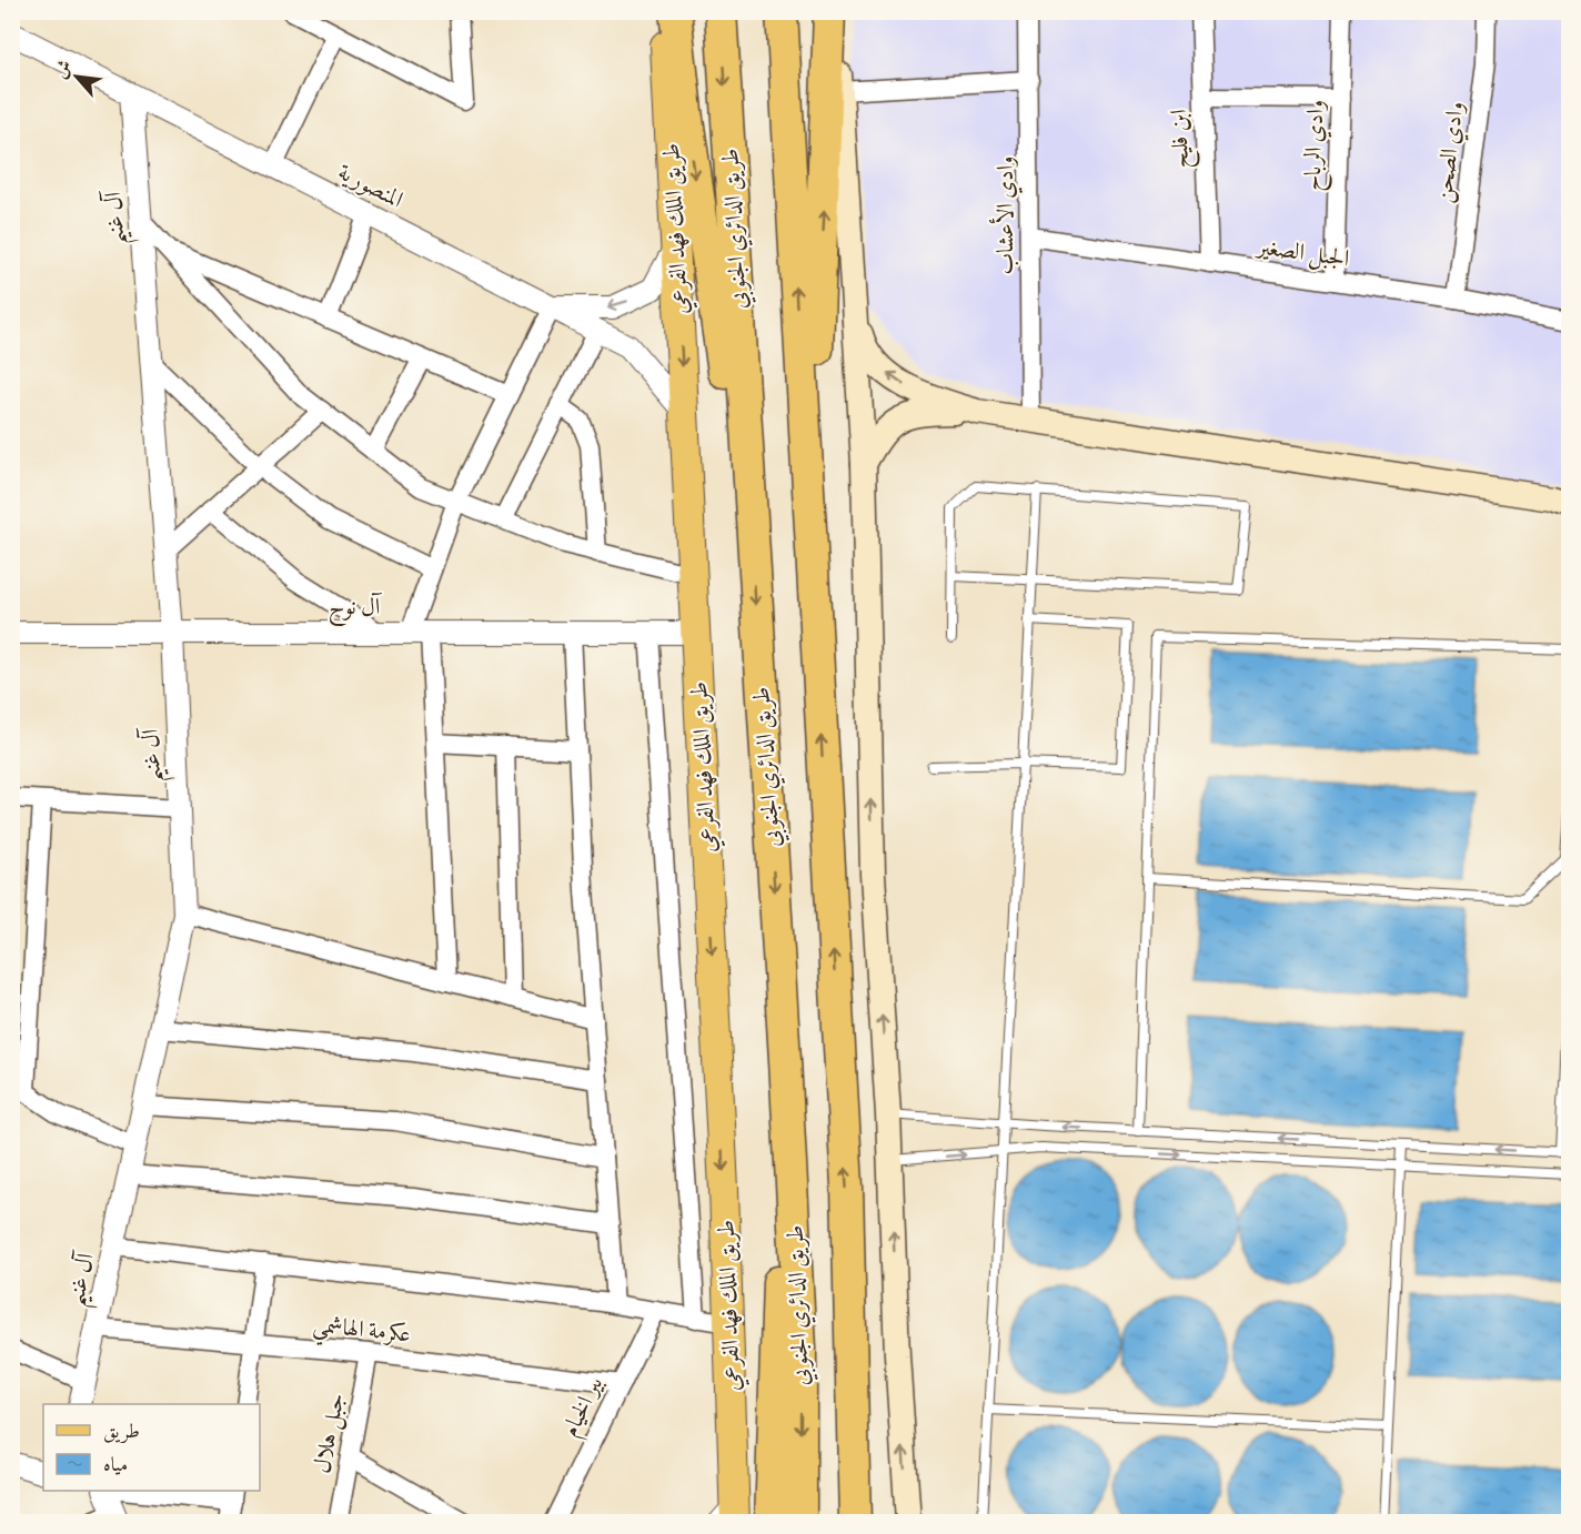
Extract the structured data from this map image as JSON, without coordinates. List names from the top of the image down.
{
  "streets": {
    "highway": ["طريق الدائري الجنوبي"],
    "main road": ["طريق الملك فهد الفرعي"],
    "street": [
      "ابن فليح",
      "وادي الرباح",
      "وادي الصحن",
      "المنصورية",
      "وادي الأعشاب",
      "آل غنيم",
      "الجبل الصغير",
      "آل نوح",
      "عكرمة الهاشمي",
      "بير الخيام",
      "جبل هلال"
    ]
  },
  "crossings": [
    ["ابن فليح", "الجبل الصغير"],
    ["وادي الرباح", "الجبل الصغير"],
    ["وادي الصحن", "الجبل الصغير"],
    ["المنصورية", "آل غنيم"],
    ["المنصورية", "طريق الملك فهد الفرعي"],
    ["وادي الأعشاب", "الجبل الصغير"],
    ["آل غنيم", "آل نوح"],
    ["آل غنيم", "عكرمة الهاشمي"],
    ["طريق الملك فهد الفرعي", "آل نوح"],
    ["عكرمة الهاشمي", "بير الخيام"],
    ["عكرمة الهاشمي", "جبل هلال"]
  ],
  "legend": ["طريق", "مياه"],
  "north": "top left"
}
